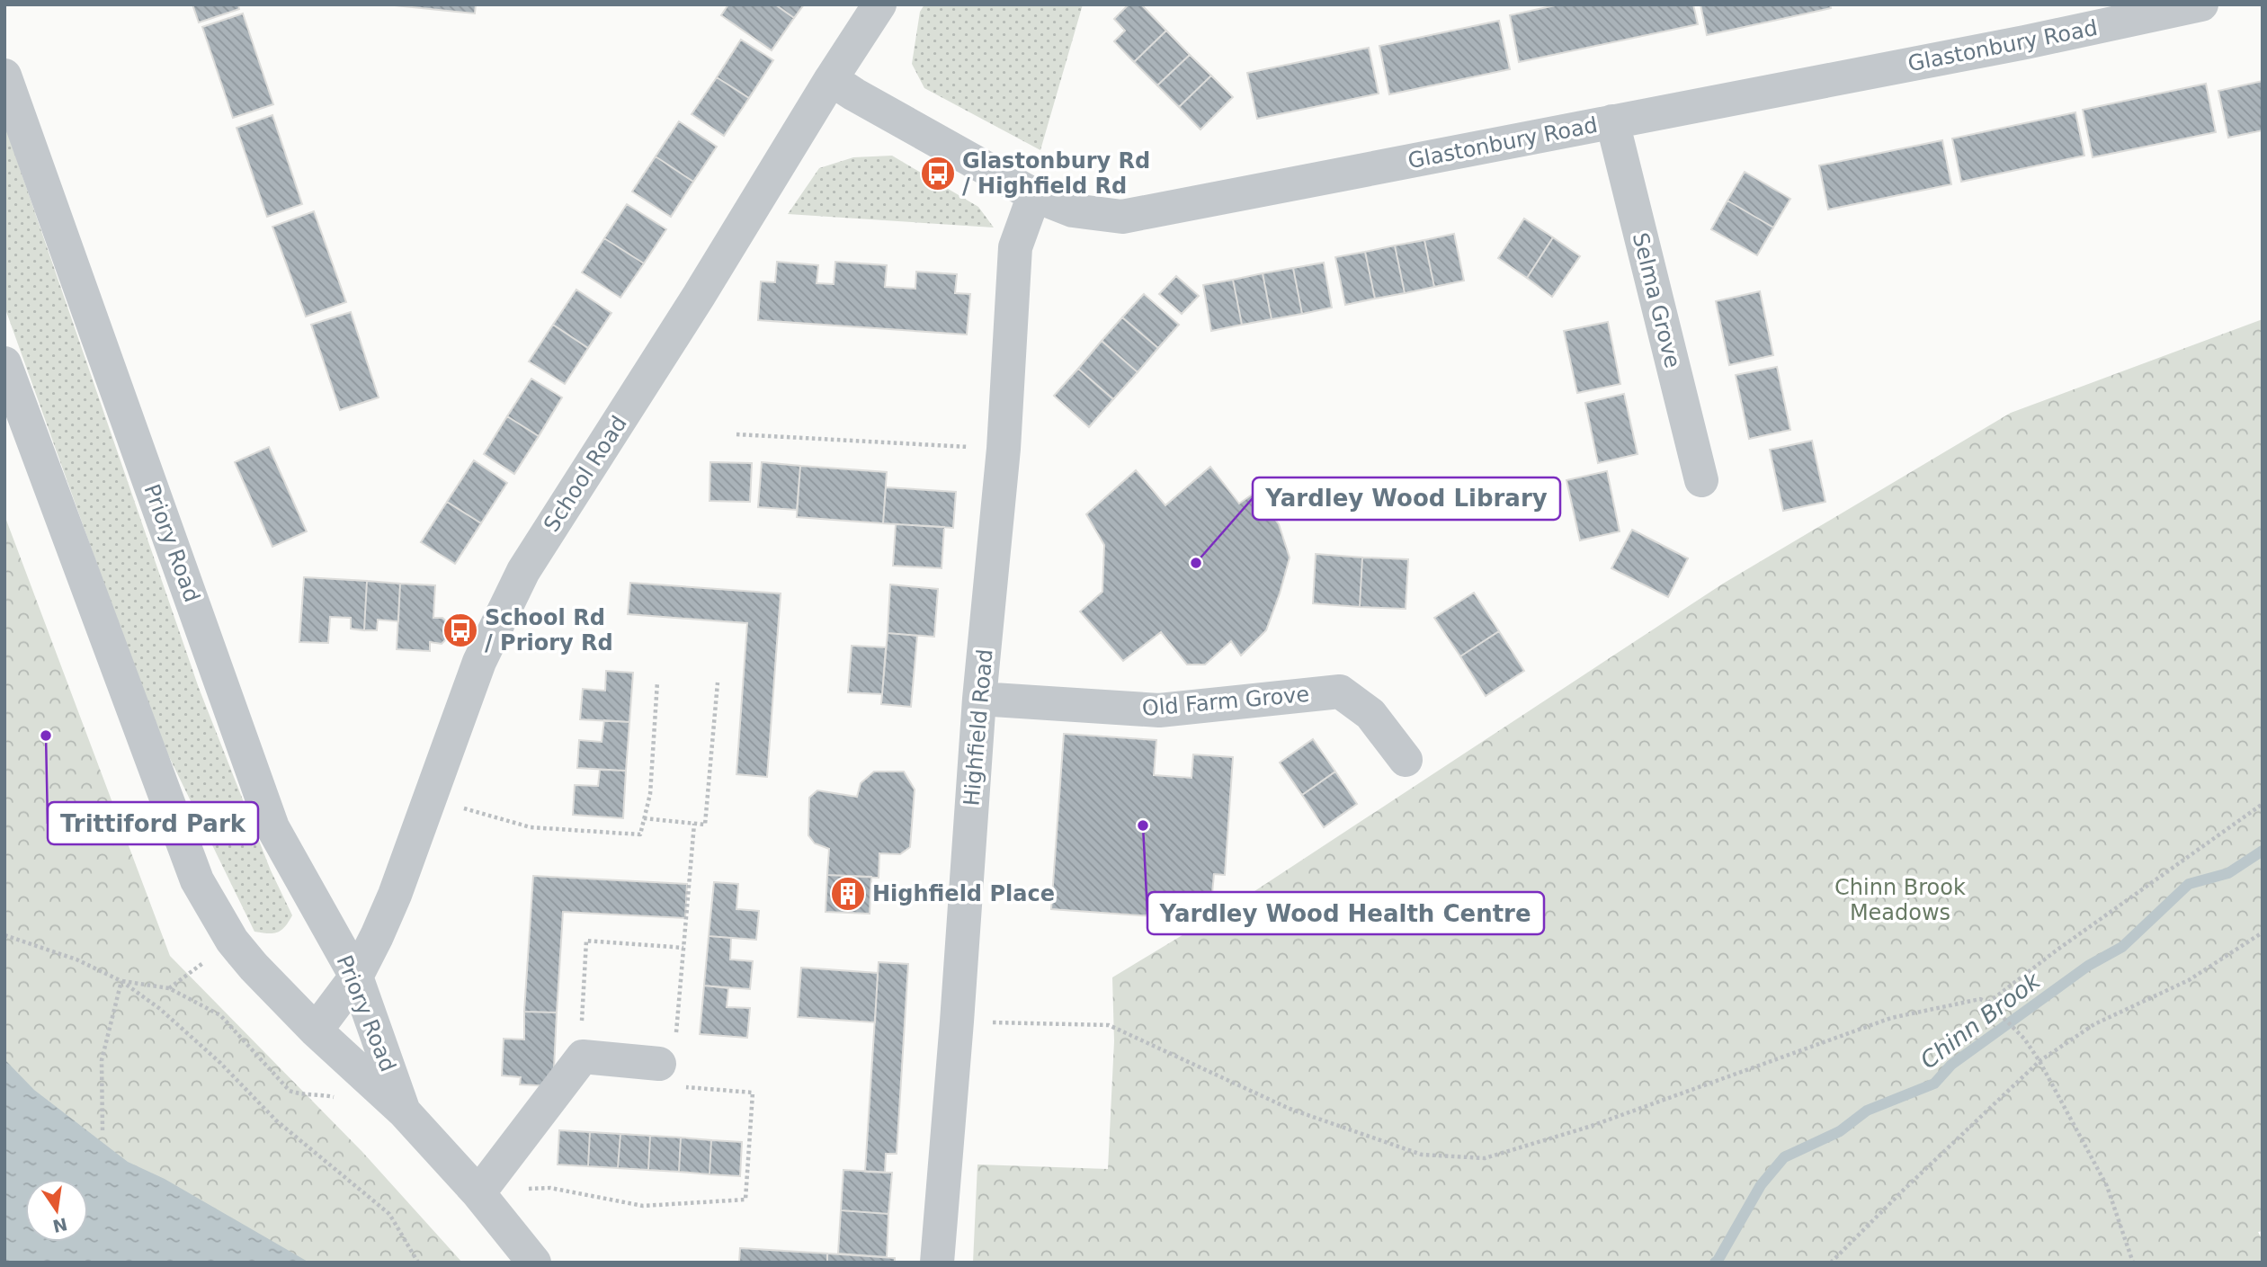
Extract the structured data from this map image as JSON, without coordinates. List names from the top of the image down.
{
  "streets": {
    "street": [
      "Glastonbury Road",
      "Selma Grove",
      "School Road",
      "Priory Road",
      "Old Farm Grove",
      "Highfield Road"
    ]
  },
  "crossings": [
    ["Glastonbury Road", "Selma Grove"],
    ["Glastonbury Road", "School Road"],
    ["Glastonbury Road", "Highfield Road"],
    ["School Road", "Priory Road"],
    ["Old Farm Grove", "Highfield Road"]
  ],
  "water": ["Chinn Brook"],
  "parks": ["Chinn Brook Meadows"],
  "places": {
    "bus stop": ["Glastonbury Rd / Highfield Rd", "School Rd / Priory Rd"],
    "other": ["Yardley Wood Library", "Trittiford Park", "Yardley Wood Health Centre"],
    "building": ["Highfield Place"]
  },
  "north": "bottom"
}
